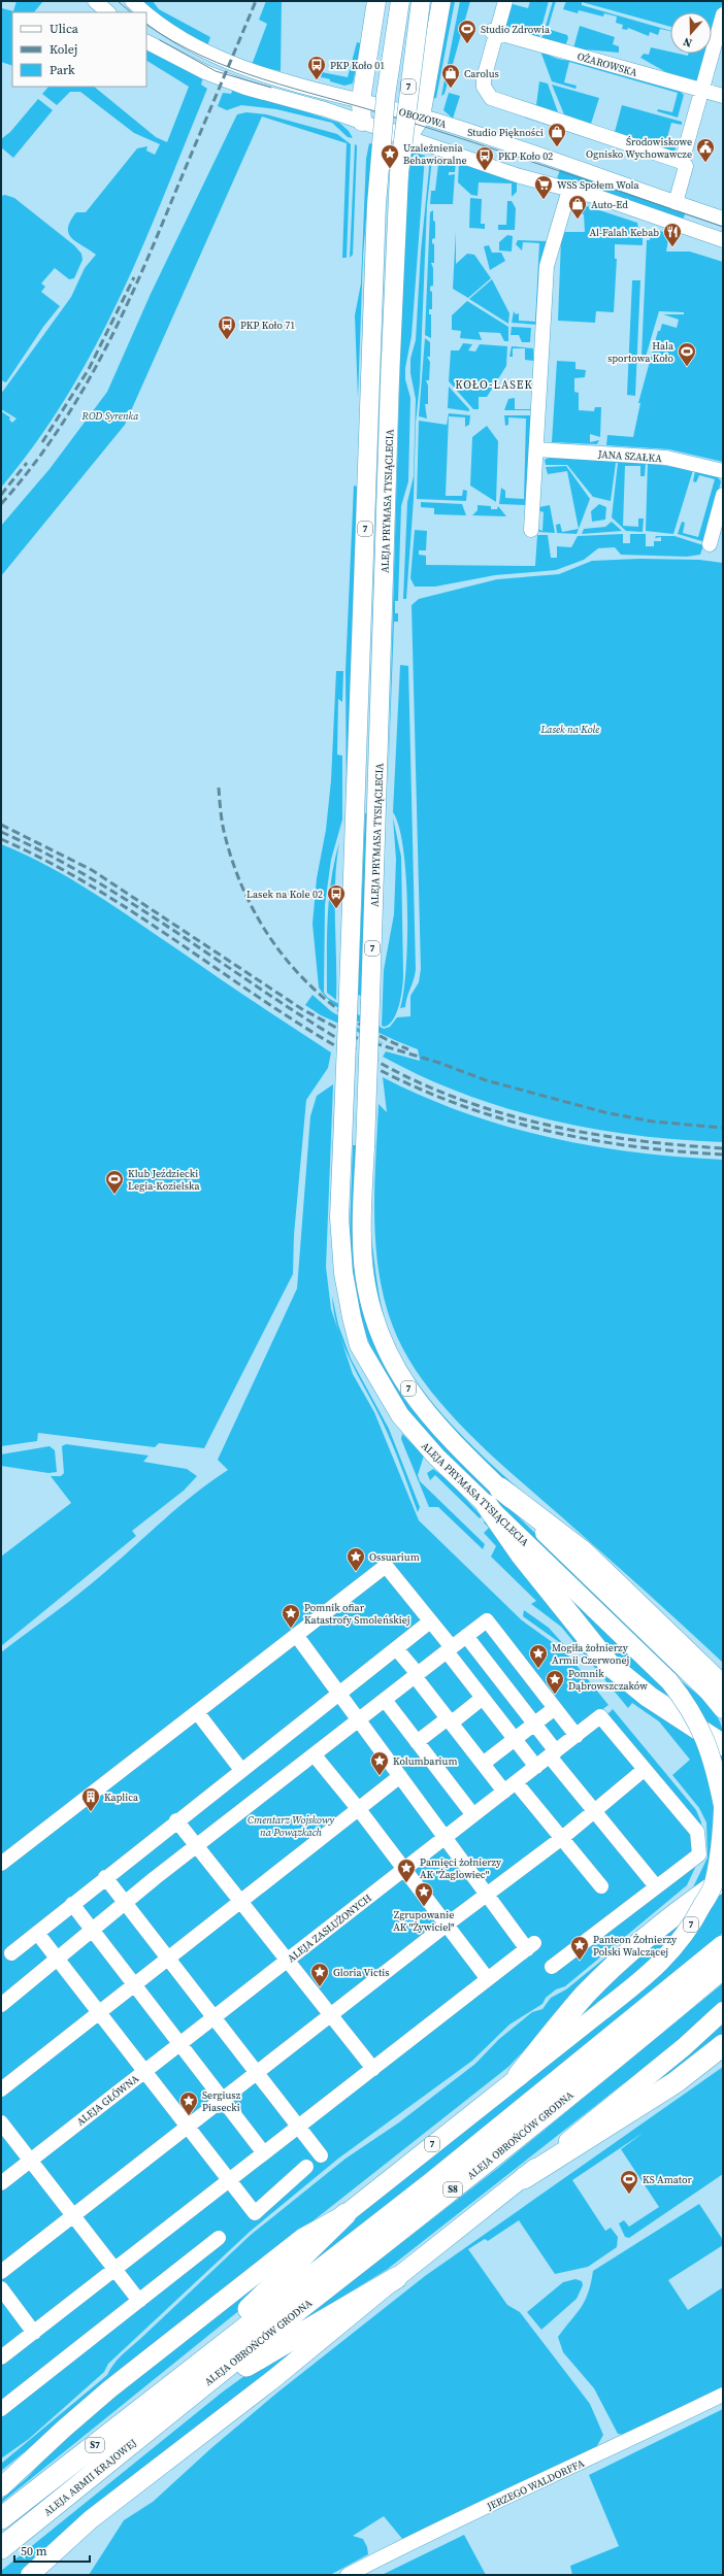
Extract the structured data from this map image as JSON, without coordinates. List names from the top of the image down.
{
  "streets": {
    "highway": [
      "7",
      "ALEJA OBROŃCÓW GRODNA",
      "S8",
      "S7",
      "ALEJA ARMII KRAJOWEJ"
    ],
    "main road": ["ALEJA PRYMASA TYSIĄCLECIA"],
    "street": [
      "OŻAROWSKA",
      "OBOZOWA",
      "JANA SZAŁKA",
      "ALEJA ZASŁUŻONYCH",
      "ALEJA GŁÓWNA",
      "JERZEGO WALDORFFA"
    ]
  },
  "crossings": [
    ["7", "ALEJA PRYMASA TYSIĄCLECIA"],
    ["7", "ALEJA OBROŃCÓW GRODNA"],
    ["7", "ALEJA ARMII KRAJOWEJ"],
    ["ALEJA ZASŁUŻONYCH", "ALEJA GŁÓWNA"],
    ["ALEJA OBROŃCÓW GRODNA", "ALEJA ARMII KRAJOWEJ"]
  ],
  "districts": ["KOŁO-LASEK"],
  "parks": ["ROD Syrenka", "Lasek na Kole", "Cmentarz Wojskowy na Powązkach"],
  "places": {
    "sports": [
      "Studio Zdrowia",
      "Hala sportowa Koło",
      "Klub Jeździecki Legia-Kozielska",
      "KS Amator"
    ],
    "bus stop": [
      "PKP Koło 01",
      "PKP Koło 02",
      "PKP Koło 71",
      "Lasek na Kole 02"
    ],
    "shop": ["Carolus", "Studio Piękności", "Auto-Ed"],
    "public building": ["Środowiskowe Ognisko Wychowawcze"],
    "place": [
      "Uzależnienia Behawioralne",
      "Ossuarium",
      "Pomnik ofiar Katastrofy Smoleńskiej",
      "Mogiła żołnierzy Armii Czerwonej",
      "Pomnik Dąbrowszczaków",
      "Kolumbarium",
      "Pamięci żołnierzy AK \"Żaglowiec\"",
      "Zgrupowanie AK \"Żywiciel\"",
      "Panteon Żołnierzy Polski Walczącej",
      "Gloria Victis",
      "Sergiusz Piasecki"
    ],
    "supermarket": ["WSS Społem Wola"],
    "restaurant": ["Al-Falah Kebab"],
    "building": ["Kaplica"]
  },
  "legend": ["Ulica", "Kolej", "Park"],
  "scale_bar": "50 m",
  "north": "bottom"
}
